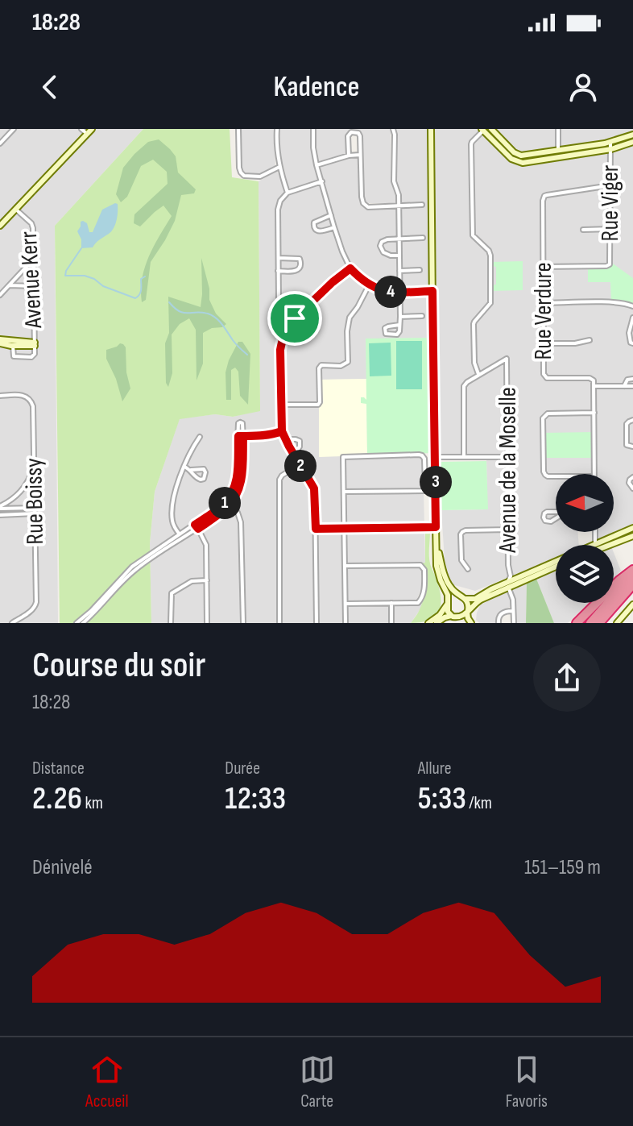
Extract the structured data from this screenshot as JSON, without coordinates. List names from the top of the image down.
{
  "streets": {
    "street": [
      "Rue Viger",
      "Avenue Kerr",
      "Rue Verdure",
      "Avenue de la Moselle",
      "Rue Boissy"
    ]
  },
  "crossings": [
    ["Rue Viger", "Rue Verdure"]
  ],
  "north": "left",
  "page": {
    "status": "18:28",
    "header": "Kadence",
    "pins": [
      "4",
      "2",
      "3",
      "1"
    ],
    "heading": ["Course du soir", "18:28"],
    "stats": [
      ["Distance", "2.26 km"],
      ["Durée", "12:33"],
      ["Allure", "5:33 /km"]
    ],
    "chart": ["Dénivelé", "151–159 m"],
    "tabs": ["Accueil", "Carte", "Favoris"]
  }
}
